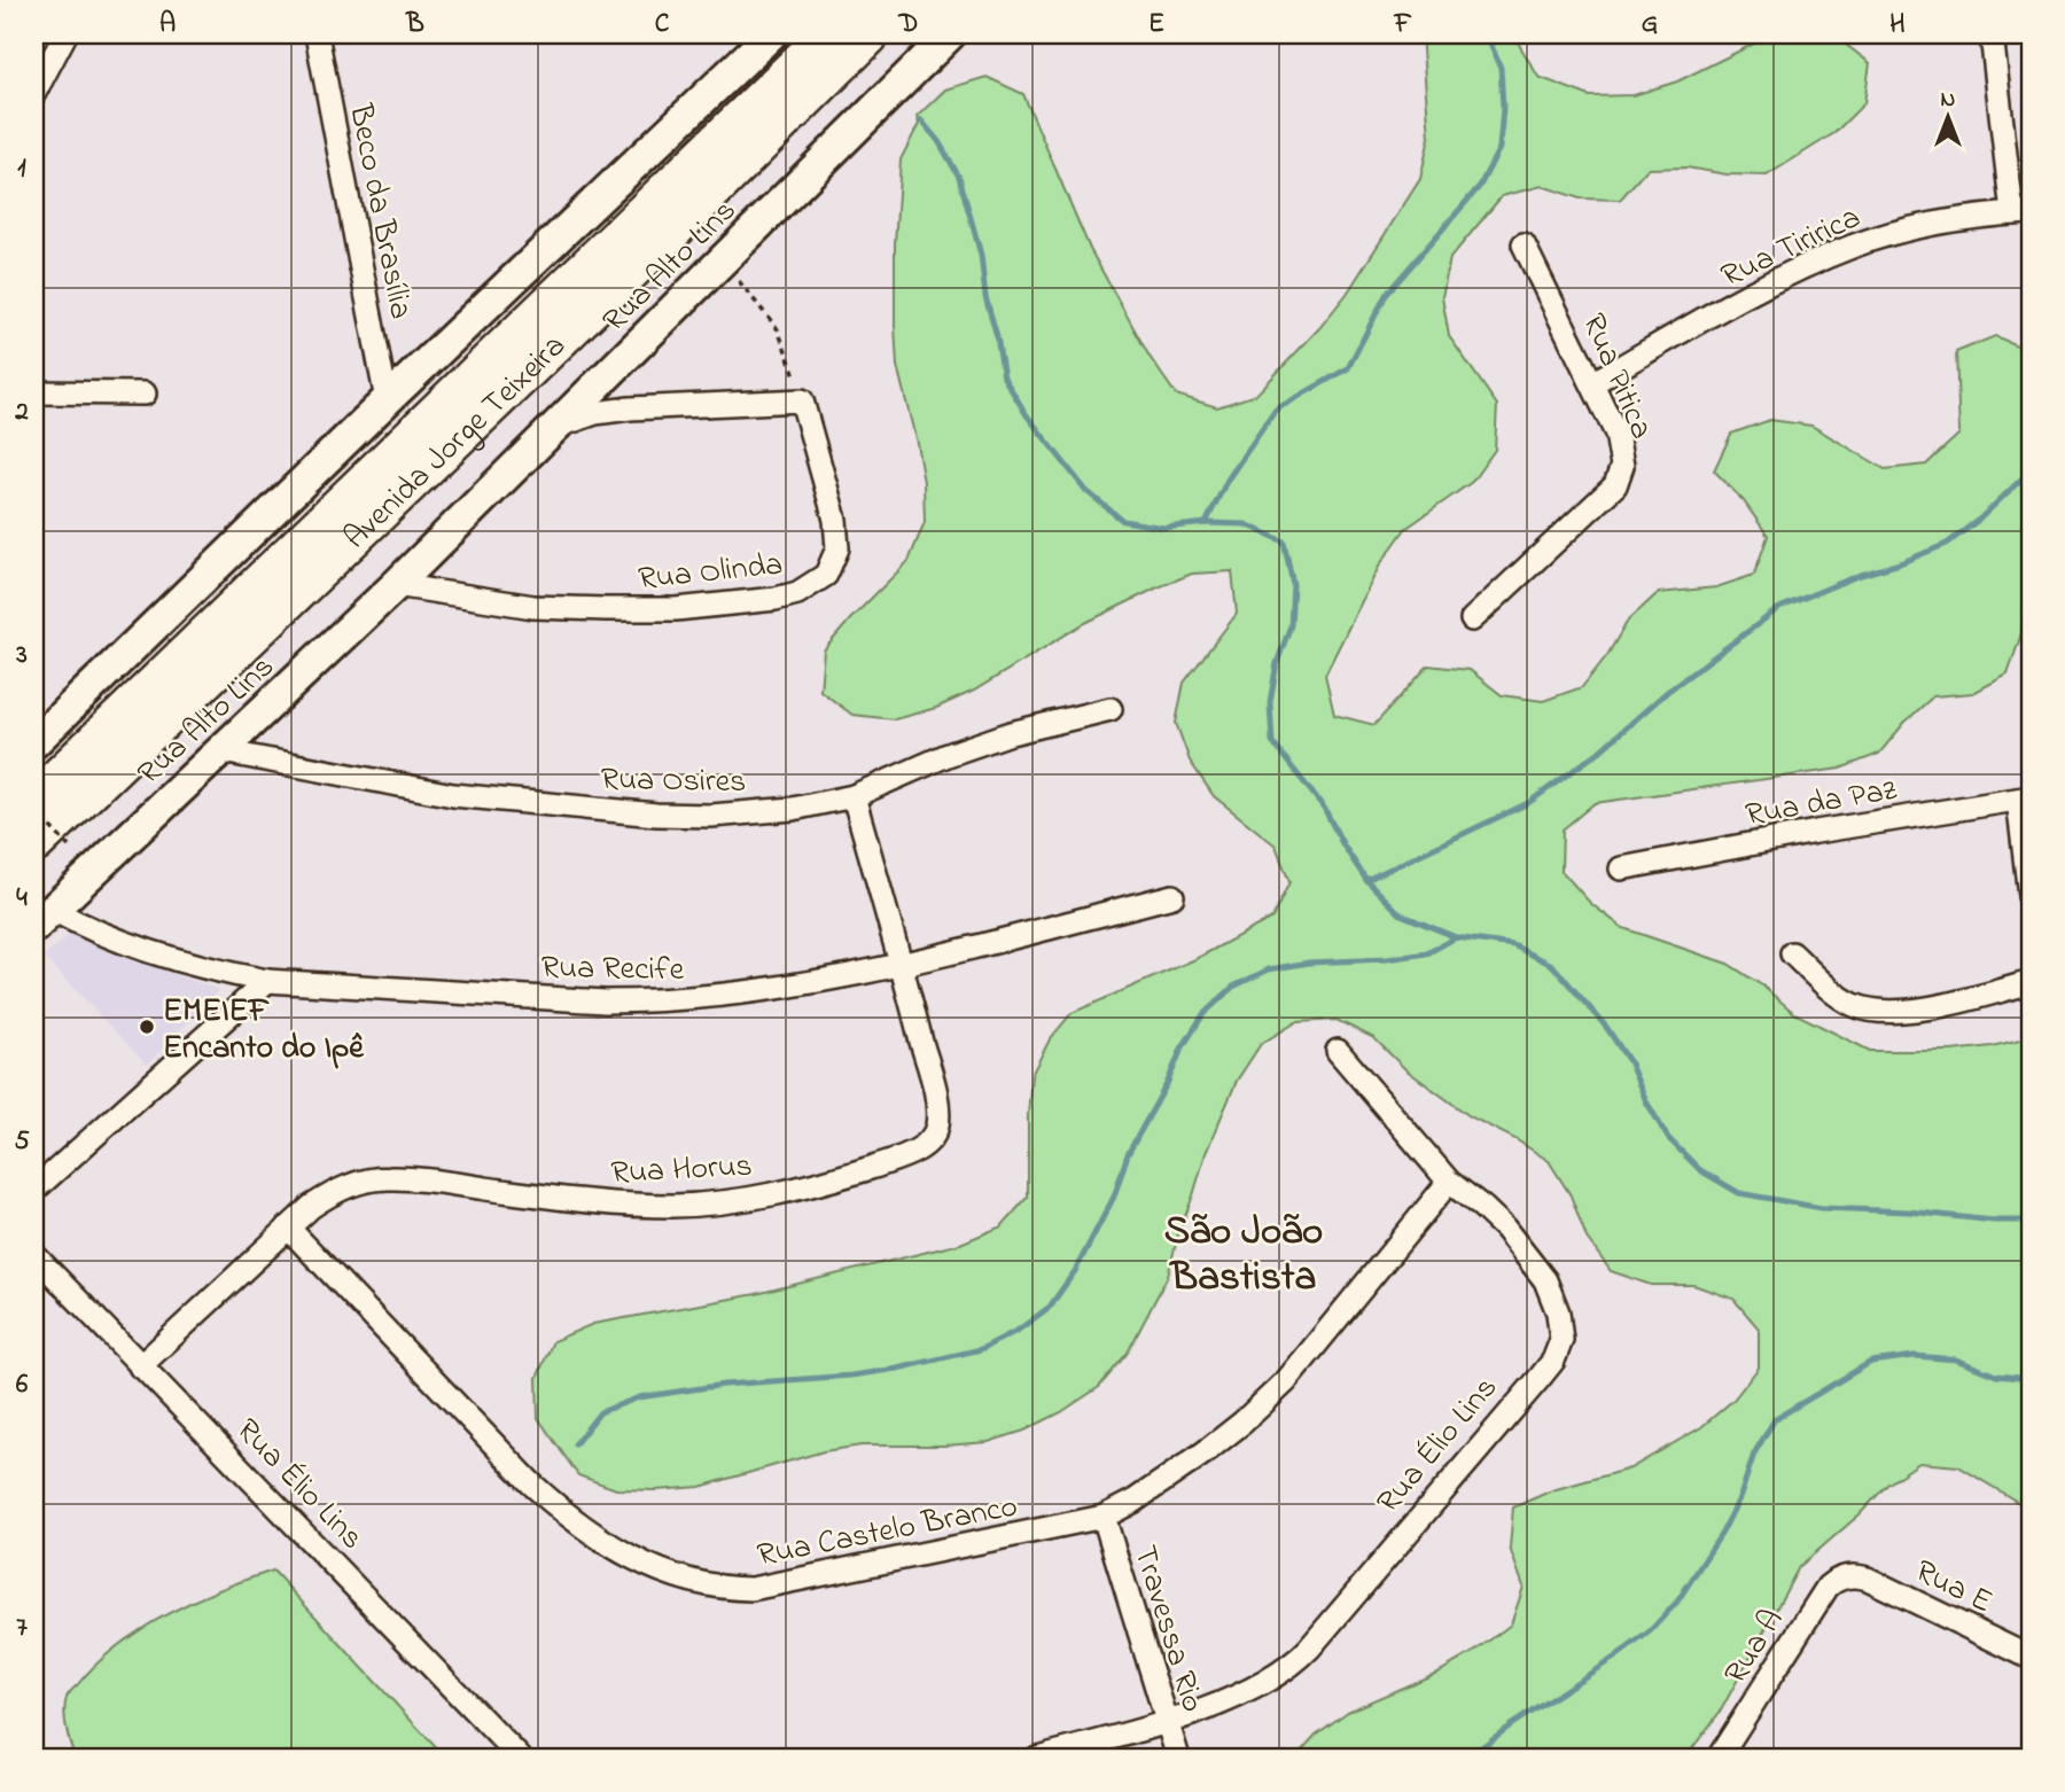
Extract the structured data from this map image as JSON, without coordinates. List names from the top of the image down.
{
  "streets": {
    "highway": ["Avenida Jorge Teixeira"],
    "main road": ["Rua Alto Lins"],
    "street": [
      "Beco da Brasília",
      "Rua Tiririca",
      "Rua Pitica",
      "Rua Olinda",
      "Rua Osires",
      "Rua da Paz",
      "Rua Recife",
      "Rua Horus",
      "Rua Élio Lins",
      "Rua Castelo Branco",
      "Rua E",
      "Travessa Rio",
      "Rua A"
    ]
  },
  "crossings": [
    ["Rua Tiririca", "Rua Pitica"],
    ["Rua Alto Lins", "Rua Olinda"],
    ["Rua Alto Lins", "Rua Osires"],
    ["Rua Alto Lins", "Rua Recife"],
    ["Rua Osires", "Rua Horus"],
    ["Rua Recife", "Rua Horus"],
    ["Rua Horus", "Rua Élio Lins"],
    ["Rua Horus", "Rua Castelo Branco"],
    ["Rua Élio Lins", "Rua Castelo Branco"],
    ["Rua Élio Lins", "Travessa Rio"],
    ["Rua Castelo Branco", "Travessa Rio"],
    ["Rua E", "Rua A"]
  ],
  "districts": ["São João Bastista"],
  "places": ["EMEIEF Encanto do Ipê"],
  "north": "top",
  "grid": {
    "columns": [
      "A",
      "B",
      "C",
      "D",
      "E",
      "F",
      "G",
      "H"
    ],
    "rows": [
      "1",
      "2",
      "3",
      "4",
      "5",
      "6",
      "7"
    ]
  }
}
